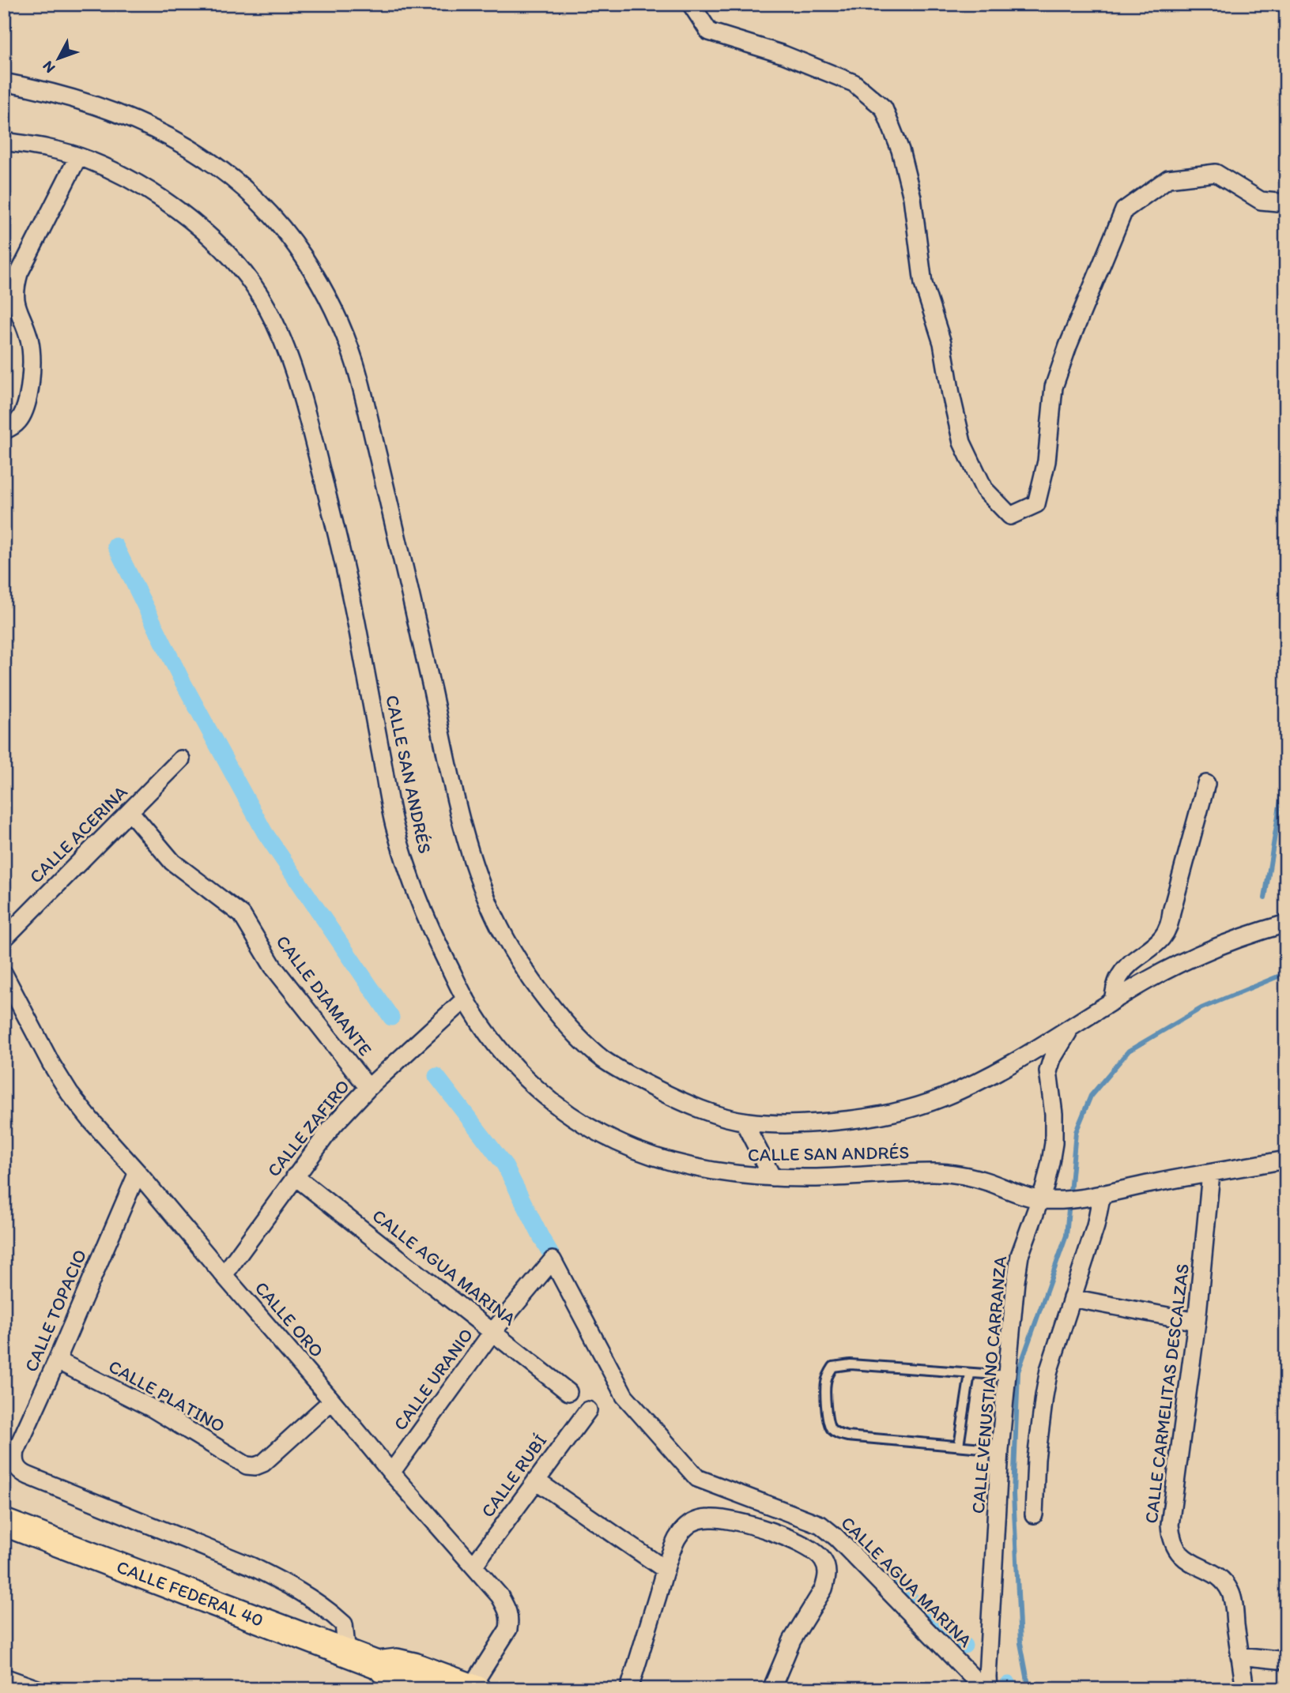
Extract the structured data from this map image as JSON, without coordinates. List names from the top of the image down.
{
  "streets": {
    "main road": ["CALLE FEDERAL 40"],
    "street": [
      "CALLE SAN ANDRÉS",
      "CALLE ACERINA",
      "CALLE DIAMANTE",
      "CALLE ZAFIRO",
      "CALLE AGUA MARINA",
      "CALLE TOPACIO",
      "CALLE ORO",
      "CALLE URANIO",
      "CALLE VENUSTIANO CARRANZA",
      "CALLE CARMELITAS DESCALZAS",
      "CALLE PLATINO",
      "CALLE RUBÍ"
    ]
  },
  "crossings": [
    ["CALLE SAN ANDRÉS", "CALLE ZAFIRO"],
    ["CALLE SAN ANDRÉS", "CALLE VENUSTIANO CARRANZA"],
    ["CALLE ACERINA", "CALLE DIAMANTE"],
    ["CALLE DIAMANTE", "CALLE ZAFIRO"],
    ["CALLE ZAFIRO", "CALLE AGUA MARINA"],
    ["CALLE ZAFIRO", "CALLE ORO"],
    ["CALLE AGUA MARINA", "CALLE URANIO"],
    ["CALLE AGUA MARINA", "CALLE VENUSTIANO CARRANZA"],
    ["CALLE TOPACIO", "CALLE ORO"],
    ["CALLE TOPACIO", "CALLE PLATINO"],
    ["CALLE TOPACIO", "CALLE FEDERAL 40"],
    ["CALLE ORO", "CALLE URANIO"],
    ["CALLE ORO", "CALLE PLATINO"],
    ["CALLE ORO", "CALLE RUBÍ"],
    ["CALLE ORO", "CALLE FEDERAL 40"]
  ],
  "north": "bottom left"
}
